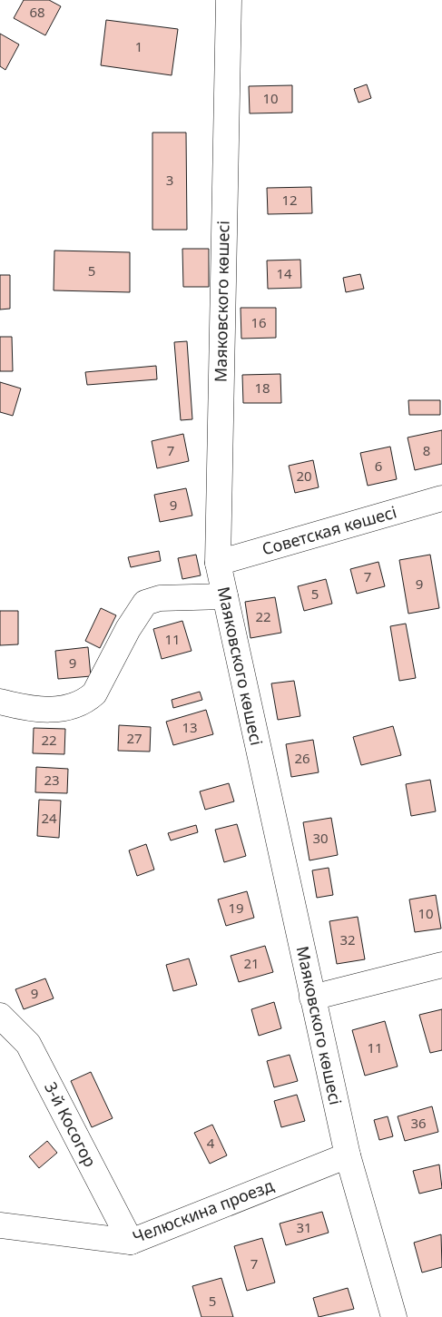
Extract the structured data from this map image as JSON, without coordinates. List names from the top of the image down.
{
  "streets": {
    "street": [
      "Маяковского көшесі",
      "Советская көшесі",
      "3-й Косогор",
      "Челюскина проезд"
    ]
  },
  "crossings": [
    ["Маяковского көшесі", "Советская көшесі"],
    ["Маяковского көшесі", "Челюскина проезд"],
    ["3-й Косогор", "Челюскина проезд"]
  ],
  "house_numbers": [
    "68",
    "1",
    "10",
    "3",
    "12",
    "5",
    "14",
    "16",
    "18",
    "7",
    "8",
    "6",
    "20",
    "9",
    "7",
    "9",
    "5",
    "22",
    "11",
    "9",
    "13",
    "27",
    "22",
    "26",
    "23",
    "24",
    "30",
    "19",
    "10",
    "32",
    "21",
    "9",
    "11",
    "36",
    "4",
    "31",
    "7",
    "5"
  ]
}
